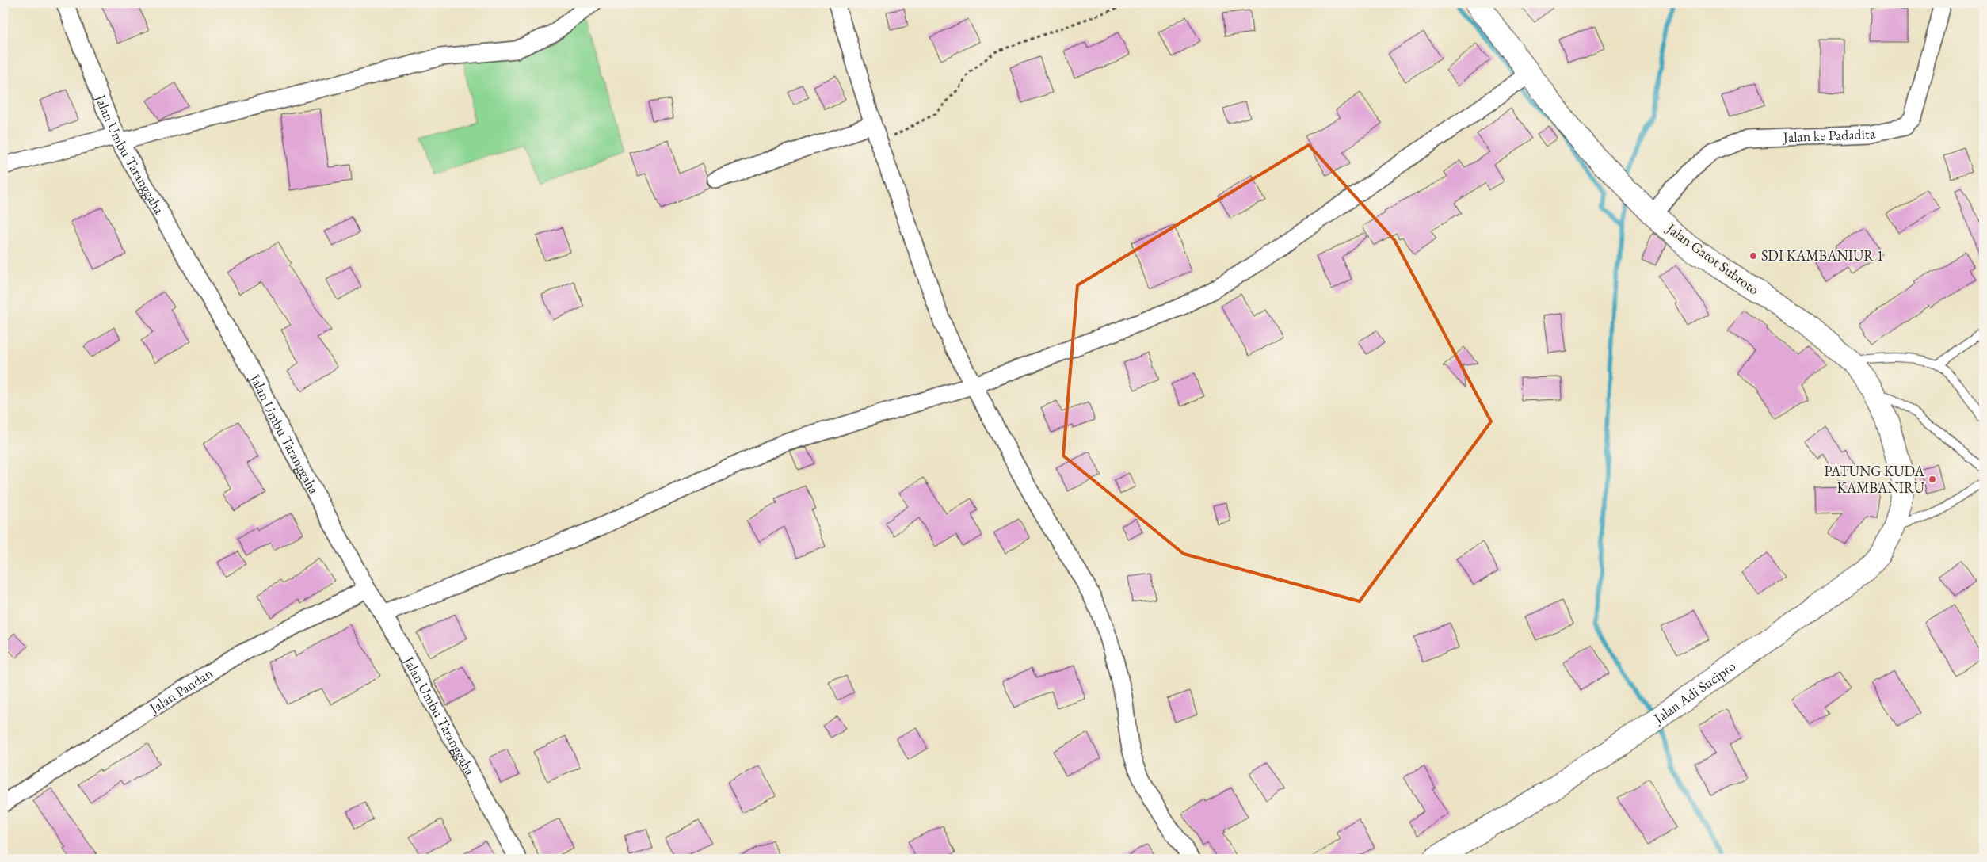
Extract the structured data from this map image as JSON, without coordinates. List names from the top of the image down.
{
  "streets": {
    "highway": ["Jalan Gatot Subroto", "Jalan Adi Sucipto"],
    "street": ["Jalan ke Padadita", "Jalan Umbu Taranggaha", "Jalan Pandan"]
  },
  "crossings": [
    ["Jalan ke Padadita", "Jalan Gatot Subroto"],
    ["Jalan Umbu Taranggaha", "Jalan Pandan"],
    ["Jalan Gatot Subroto", "Jalan Adi Sucipto"]
  ],
  "places": ["SDI KAMBANIUR 1", "PATUNG KUDA KAMBANIRU"]
}
